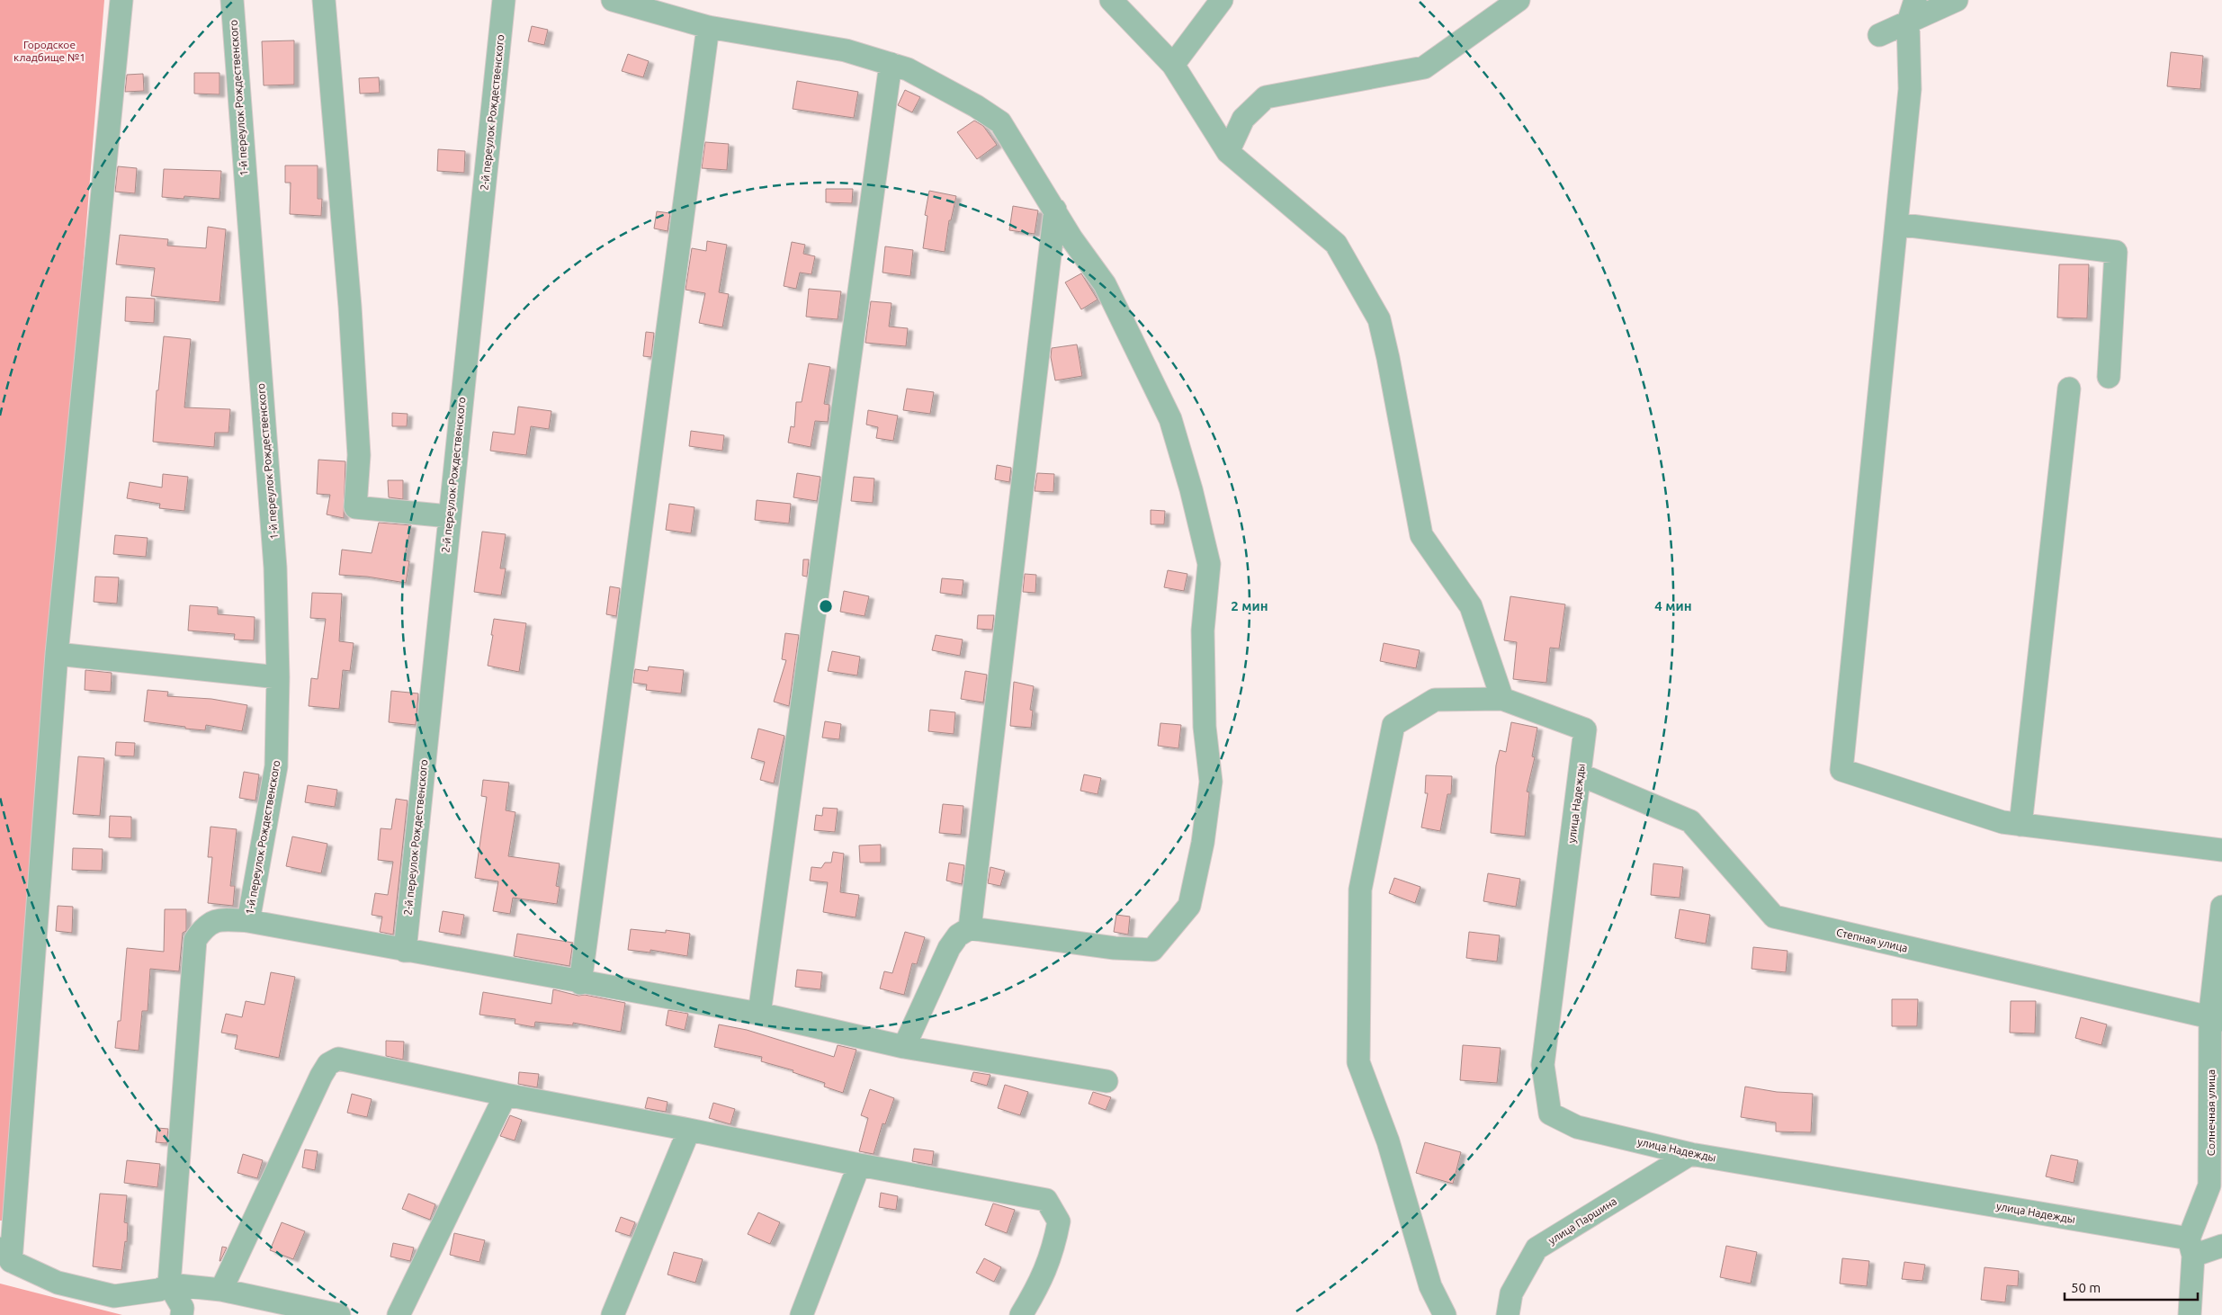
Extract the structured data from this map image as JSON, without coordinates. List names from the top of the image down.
{
  "streets": {
    "street": [
      "1-й переулок Рождественского",
      "2-й переулок Рождественского",
      "улица Надежды",
      "Степная улица",
      "Солнечная улица",
      "улица Паршина"
    ]
  },
  "crossings": [
    ["улица Надежды", "Степная улица"],
    ["улица Надежды", "Солнечная улица"],
    ["улица Надежды", "улица Паршина"],
    ["Степная улица", "Солнечная улица"]
  ],
  "parks": ["Городское кладбище №1"],
  "scale_bar": "50 m",
  "rings": ["2 мин", "4 мин"]
}
